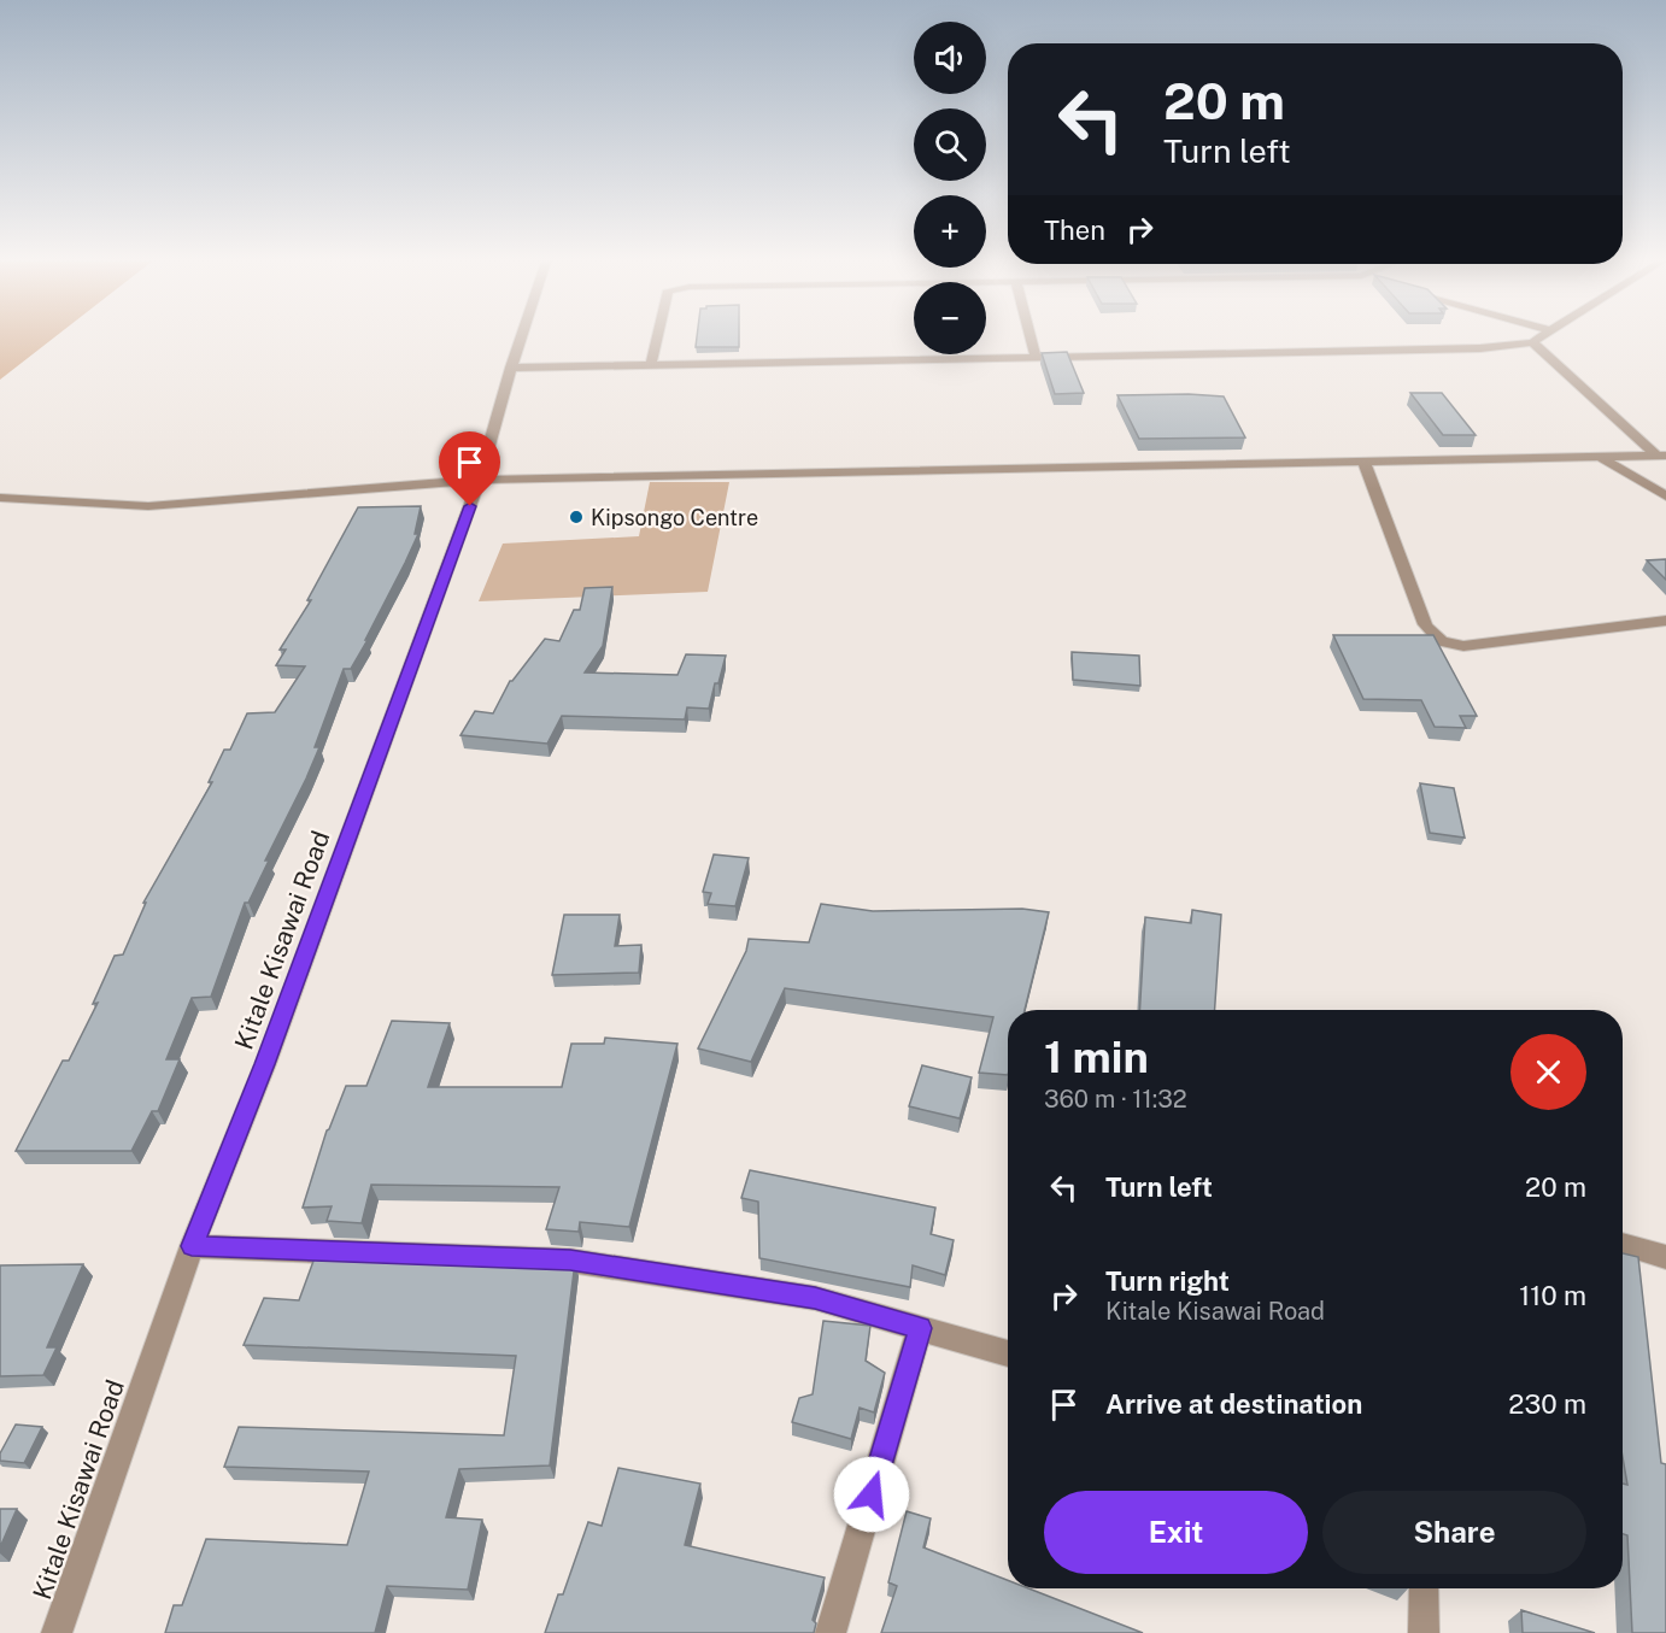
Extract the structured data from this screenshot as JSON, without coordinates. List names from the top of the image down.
{
  "streets": {
    "street": ["Kitale Kisawai Road"]
  },
  "places": ["Kipsongo Centre"],
  "page": {
    "map_buttons": ["+", "−"],
    "turn": ["20 m", "Turn left"],
    "then": "Then",
    "heading": ["1 min", "360 m · 11:32"],
    "list": [
      {
        "name": "Turn left",
        "value": "20 m"
      },
      {
        "name": "Turn right",
        "note": "Kitale Kisawai Road",
        "value": "110 m"
      },
      {
        "name": "Arrive at destination",
        "value": "230 m"
      }
    ],
    "buttons": ["Exit", "Share"]
  }
}
